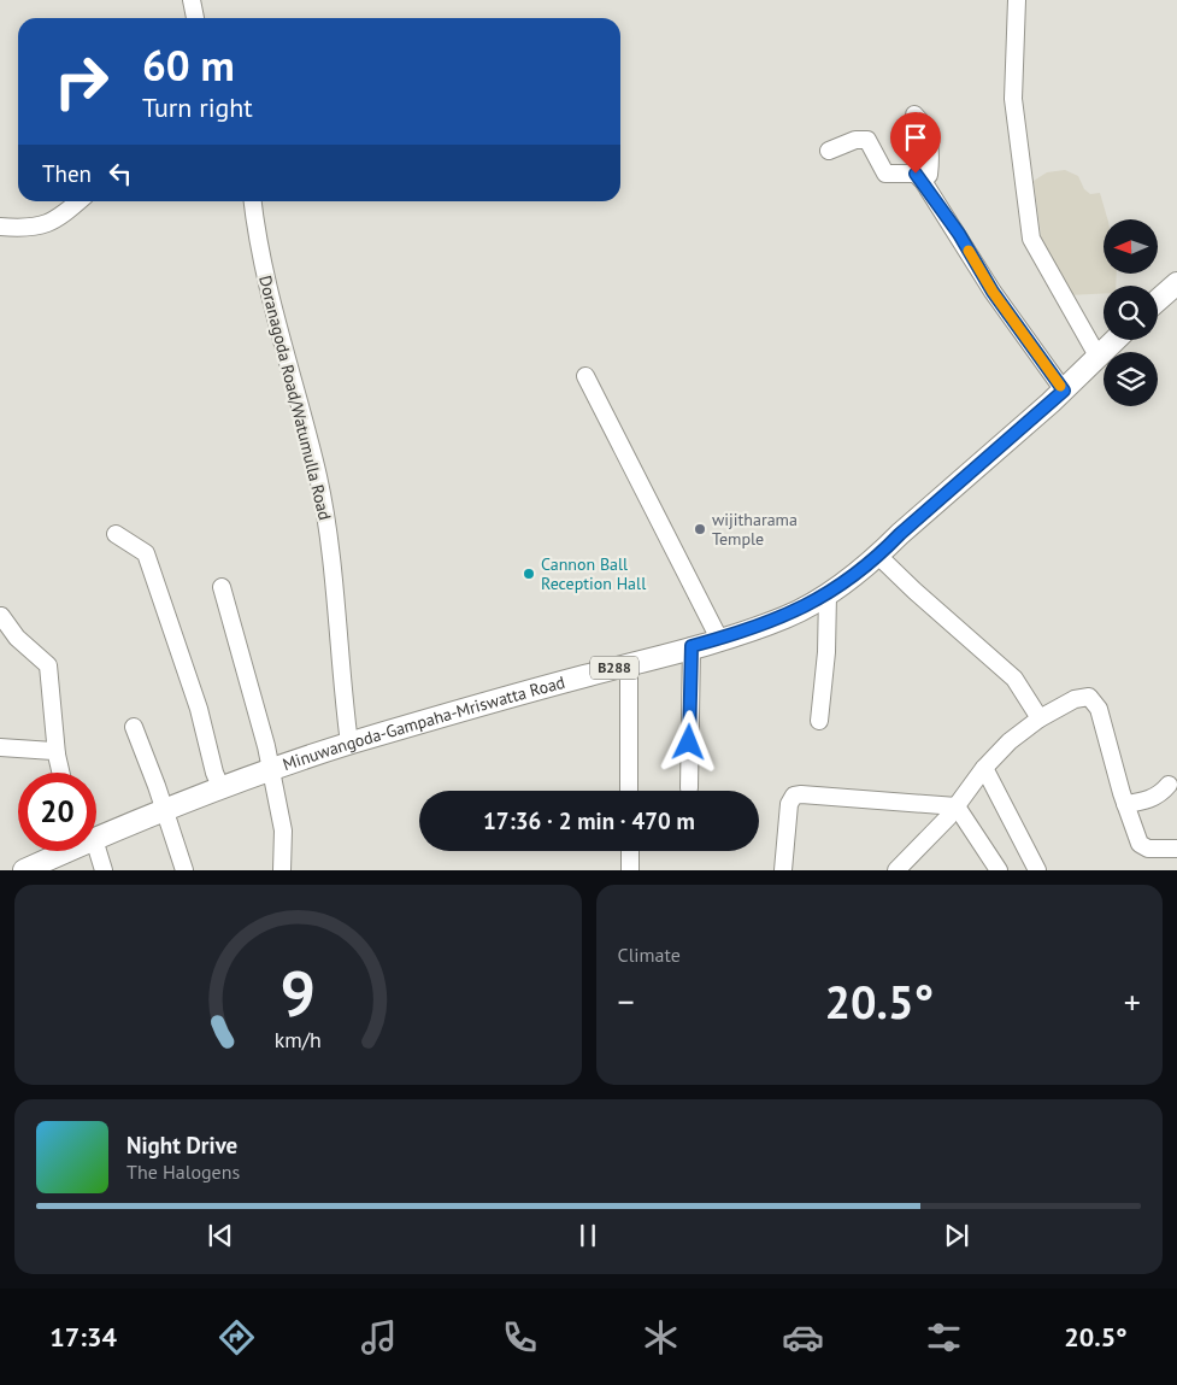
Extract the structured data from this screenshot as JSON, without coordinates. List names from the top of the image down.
{
  "streets": {
    "main road": ["B288", "Minuwangoda-Gampaha-Mriswatta Road"],
    "street": ["Doranagoda Road/Watumulla Road"]
  },
  "crossings": [
    ["Doranagoda Road/Watumulla Road", "Minuwangoda-Gampaha-Mriswatta Road"]
  ],
  "places": ["wijitharama Temple", "Cannon Ball Reception Hall"],
  "north": "left",
  "page": {
    "turn": ["60 m", "Turn right"],
    "then": "Then",
    "limit": "20",
    "trip": "17:36 · 2 min · 470 m",
    "tile": "Climate",
    "heat": ["−", "20.5°", "+"],
    "song": ["Night Drive", "The Halogens"],
    "tabs": ["17:34", "20.5°"],
    "gauge": ["9", "km/h"]
  }
}
